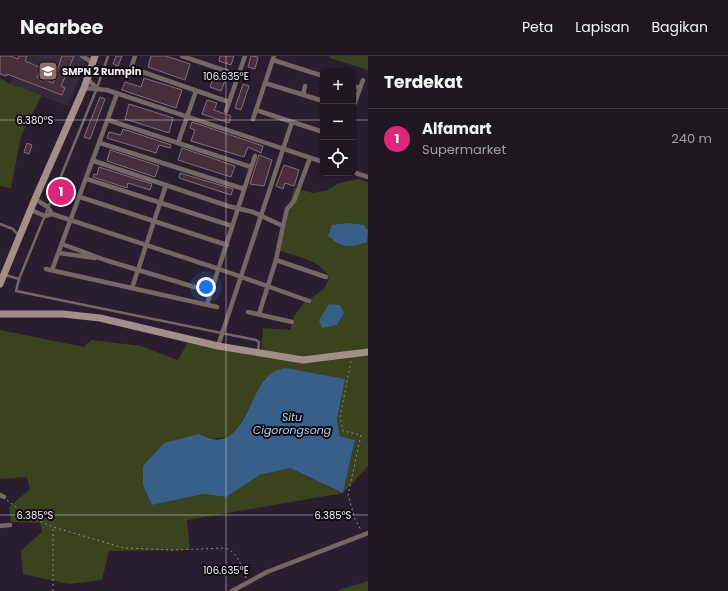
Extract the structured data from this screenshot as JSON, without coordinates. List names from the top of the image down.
{
  "water": ["Situ Cigorongsong"],
  "places": {
    "school or university": ["SMPN 2 Rumpin"]
  },
  "page": {
    "header": "Nearbee",
    "nav": ["Peta", "Lapisan", "Bagikan"],
    "heading": "Terdekat",
    "map_buttons": ["+", "−"],
    "list": [
      {
        "mark": "1",
        "name": "Alfamart",
        "note": "Supermarket",
        "value": "240 m"
      }
    ],
    "pins": "1"
  },
  "coordinates": ["106.635°E", "6.380°S", "6.385°S"]
}
